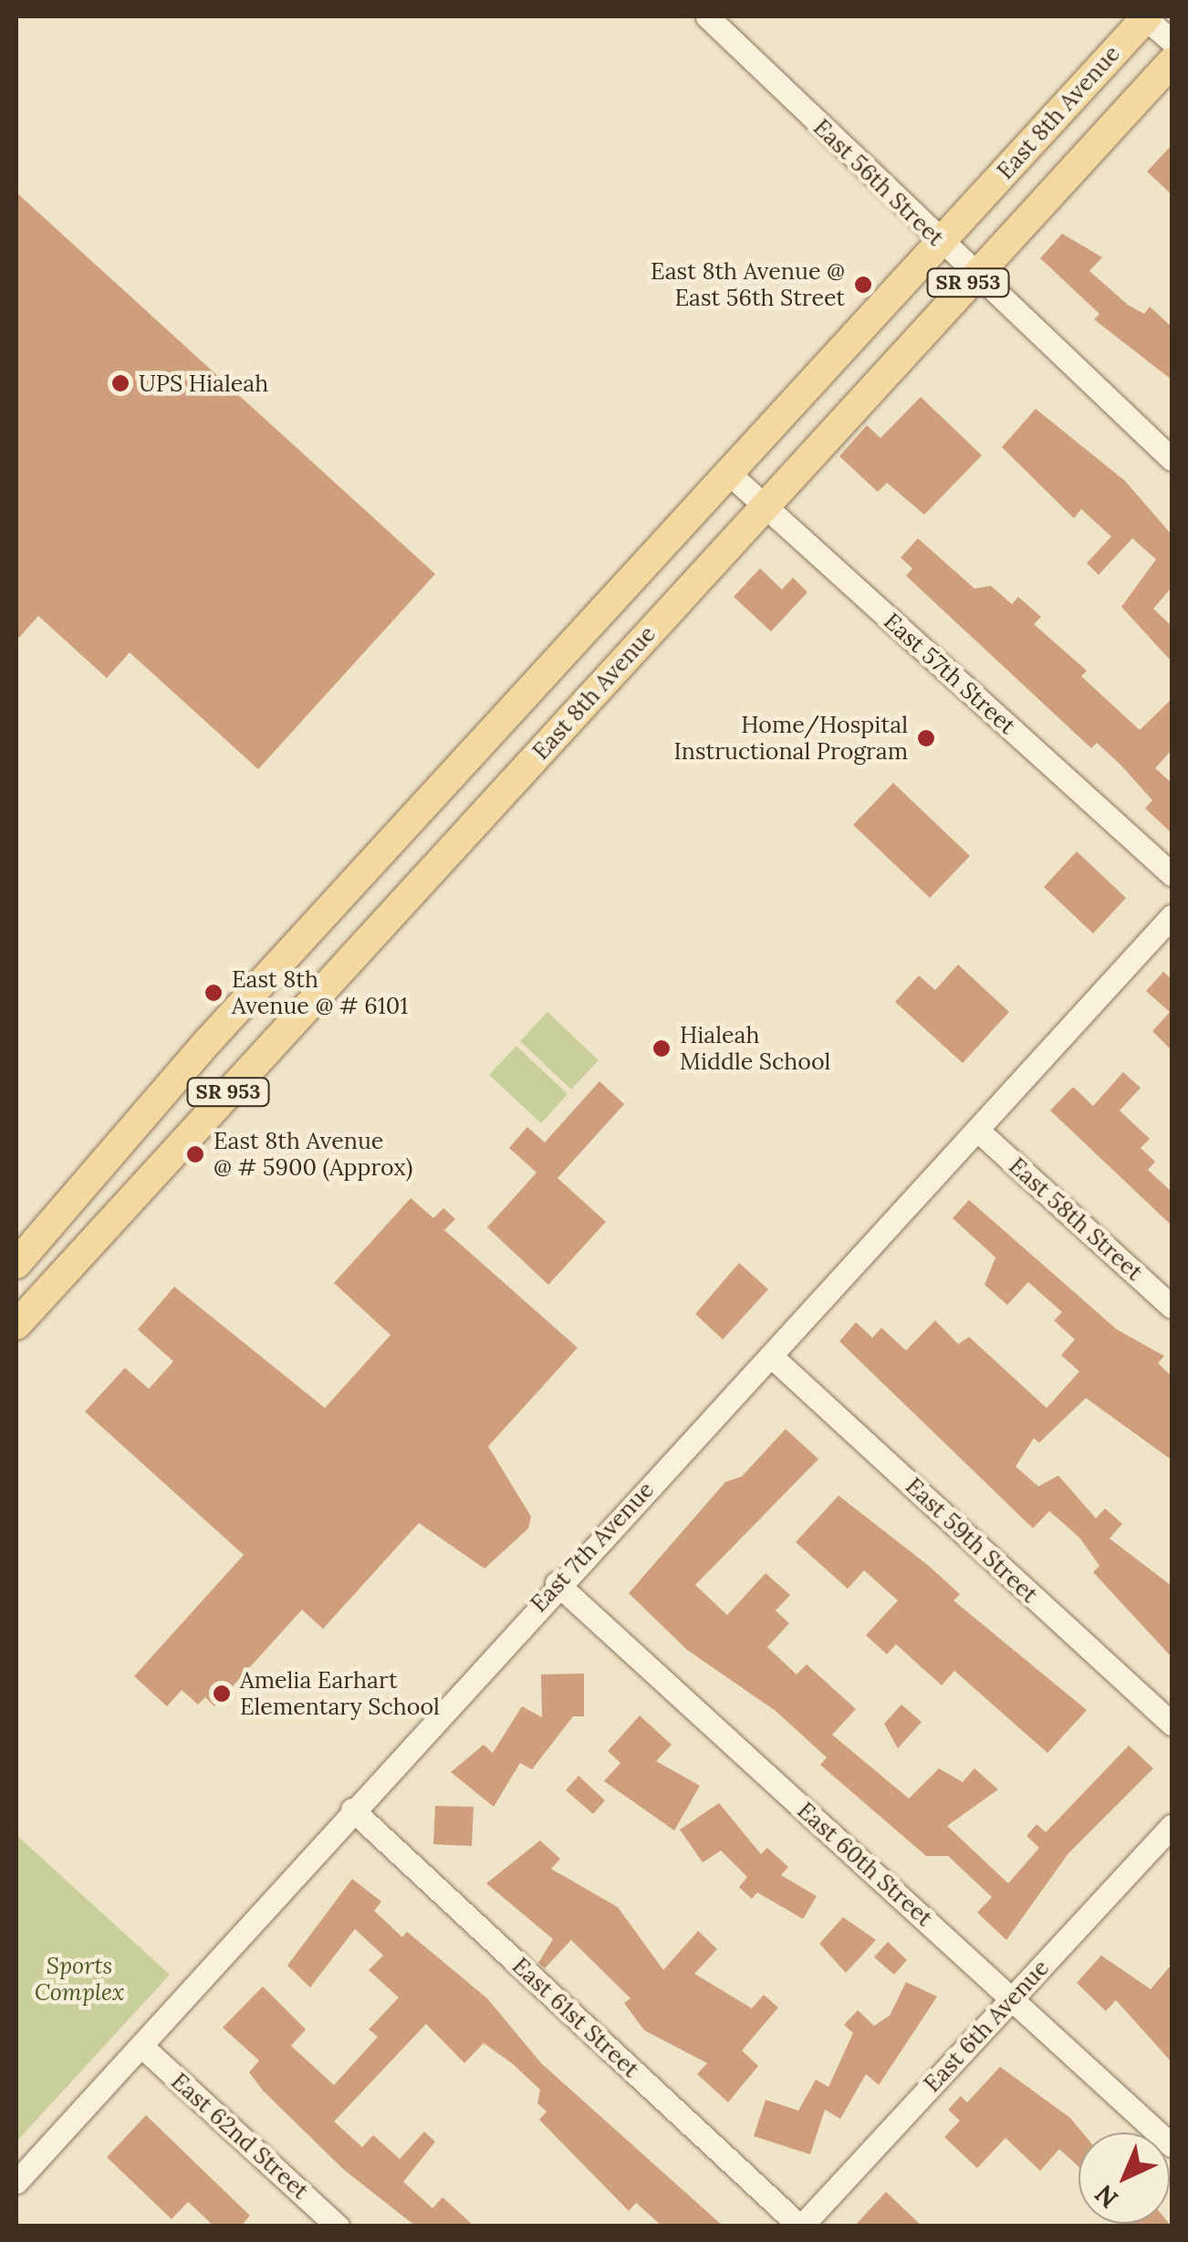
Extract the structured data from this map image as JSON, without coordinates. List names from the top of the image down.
{
  "streets": {
    "main road": ["East 8th Avenue", "SR 953"],
    "street": [
      "East 56th Street",
      "East 57th Street",
      "East 58th Street",
      "East 59th Street",
      "East 7th Avenue",
      "East 60th Street",
      "East 61st Street",
      "East 6th Avenue",
      "East 62nd Street"
    ]
  },
  "crossings": [
    ["East 8th Avenue", "East 56th Street"],
    ["East 8th Avenue", "East 57th Street"],
    ["East 58th Street", "East 7th Avenue"],
    ["East 59th Street", "East 7th Avenue"],
    ["East 7th Avenue", "East 60th Street"],
    ["East 7th Avenue", "East 61st Street"],
    ["East 7th Avenue", "East 62nd Street"],
    ["East 60th Street", "East 6th Avenue"],
    ["East 61st Street", "East 6th Avenue"]
  ],
  "parks": ["Sports Complex"],
  "places": [
    "East 8th Avenue @ East 56th Street",
    "UPS Hialeah",
    "Home/Hospital Instructional Program",
    "East 8th Avenue @ # 6101",
    "Hialeah Middle School",
    "East 8th Avenue @ # 5900 (Approx)",
    "Amelia Earhart Elementary School"
  ],
  "north": "bottom left"
}
